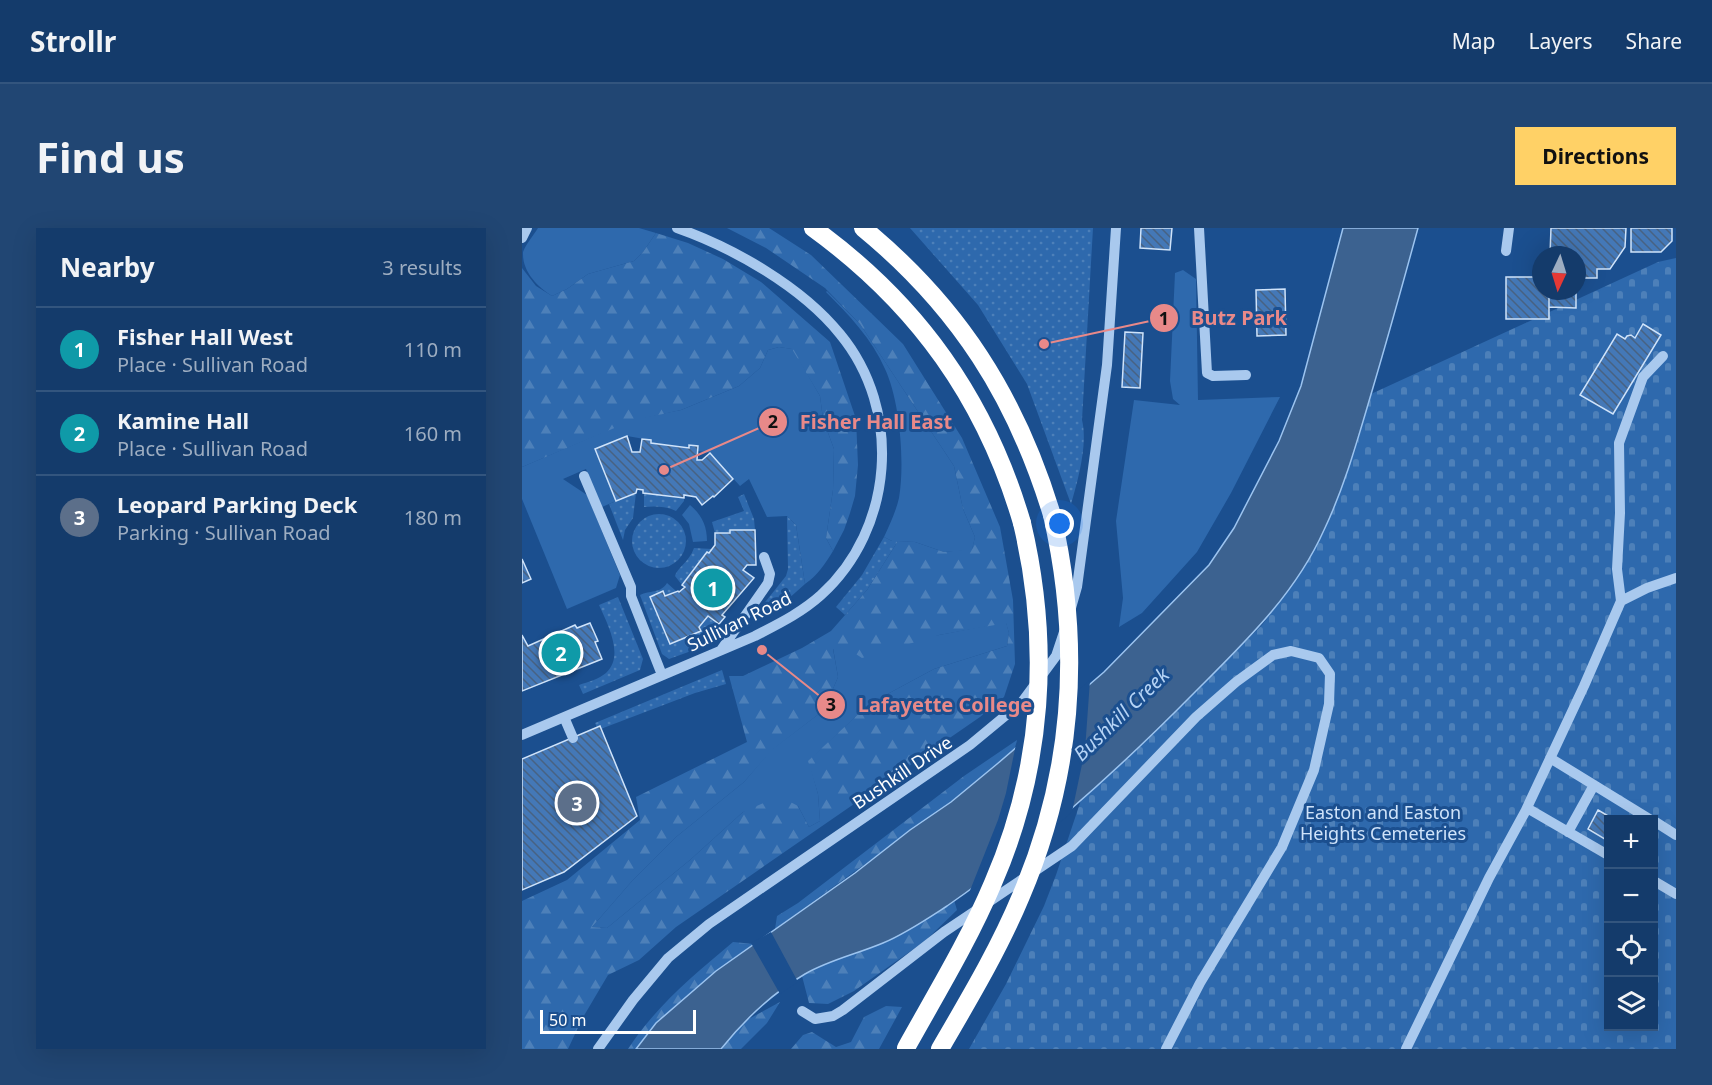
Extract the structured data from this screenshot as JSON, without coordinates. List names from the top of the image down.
{
  "streets": {
    "street": ["Sullivan Road", "Bushkill Drive"]
  },
  "water": ["Bushkill Creek"],
  "parks": ["Easton and Easton Heights Cemeteries"],
  "places": ["Butz Park", "Fisher Hall East", "Lafayette College"],
  "scale_bar": "50 m",
  "north": "bottom",
  "page": {
    "header": "Strollr",
    "nav": ["Map", "Layers", "Share"],
    "buttons": "Directions",
    "title": "Find us",
    "heading": ["Nearby", "3 results"],
    "list": [
      {
        "mark": "1",
        "name": "Fisher Hall West",
        "note": "Place · Sullivan Road",
        "value": "110 m"
      },
      {
        "mark": "2",
        "name": "Kamine Hall",
        "note": "Place · Sullivan Road",
        "value": "160 m"
      },
      {
        "mark": "3",
        "name": "Leopard Parking Deck",
        "note": "Parking · Sullivan Road",
        "value": "180 m"
      }
    ],
    "pins": ["1", "2", "3"],
    "map_buttons": ["+", "−"],
    "scale": "50 m"
  }
}
